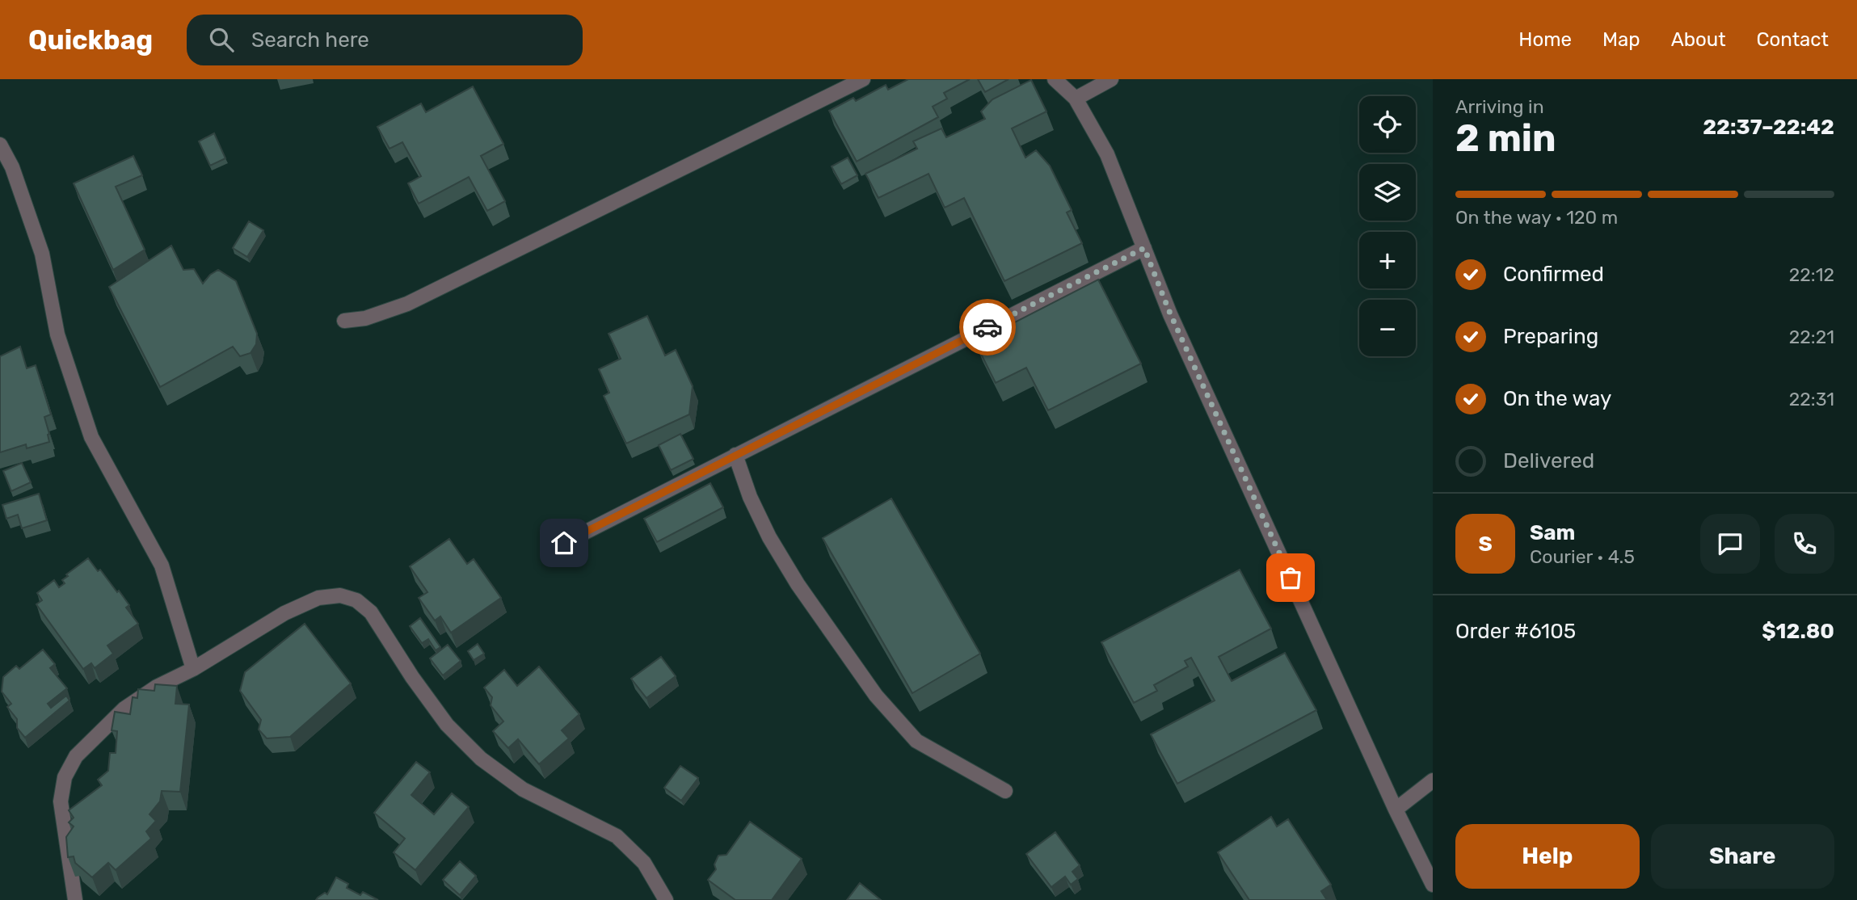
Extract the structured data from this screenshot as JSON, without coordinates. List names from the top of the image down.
{
  "page": {
    "header": "Quickbag",
    "search": "Search here",
    "nav": [
      "Home",
      "Map",
      "About",
      "Contact"
    ],
    "heading": ["2 min", "Arriving in", "22:37–22:42"],
    "panel": [
      "Sam",
      "Courier · 4.5",
      "Order #6105",
      "$12.80"
    ],
    "map_buttons": ["+", "−"],
    "bar": "On the way · 120 m",
    "list": [
      ["Confirmed", "22:12"],
      ["Preparing", "22:21"],
      ["On the way", "22:31"],
      "Delivered"
    ],
    "round": "S",
    "buttons": ["Help", "Share"]
  }
}
